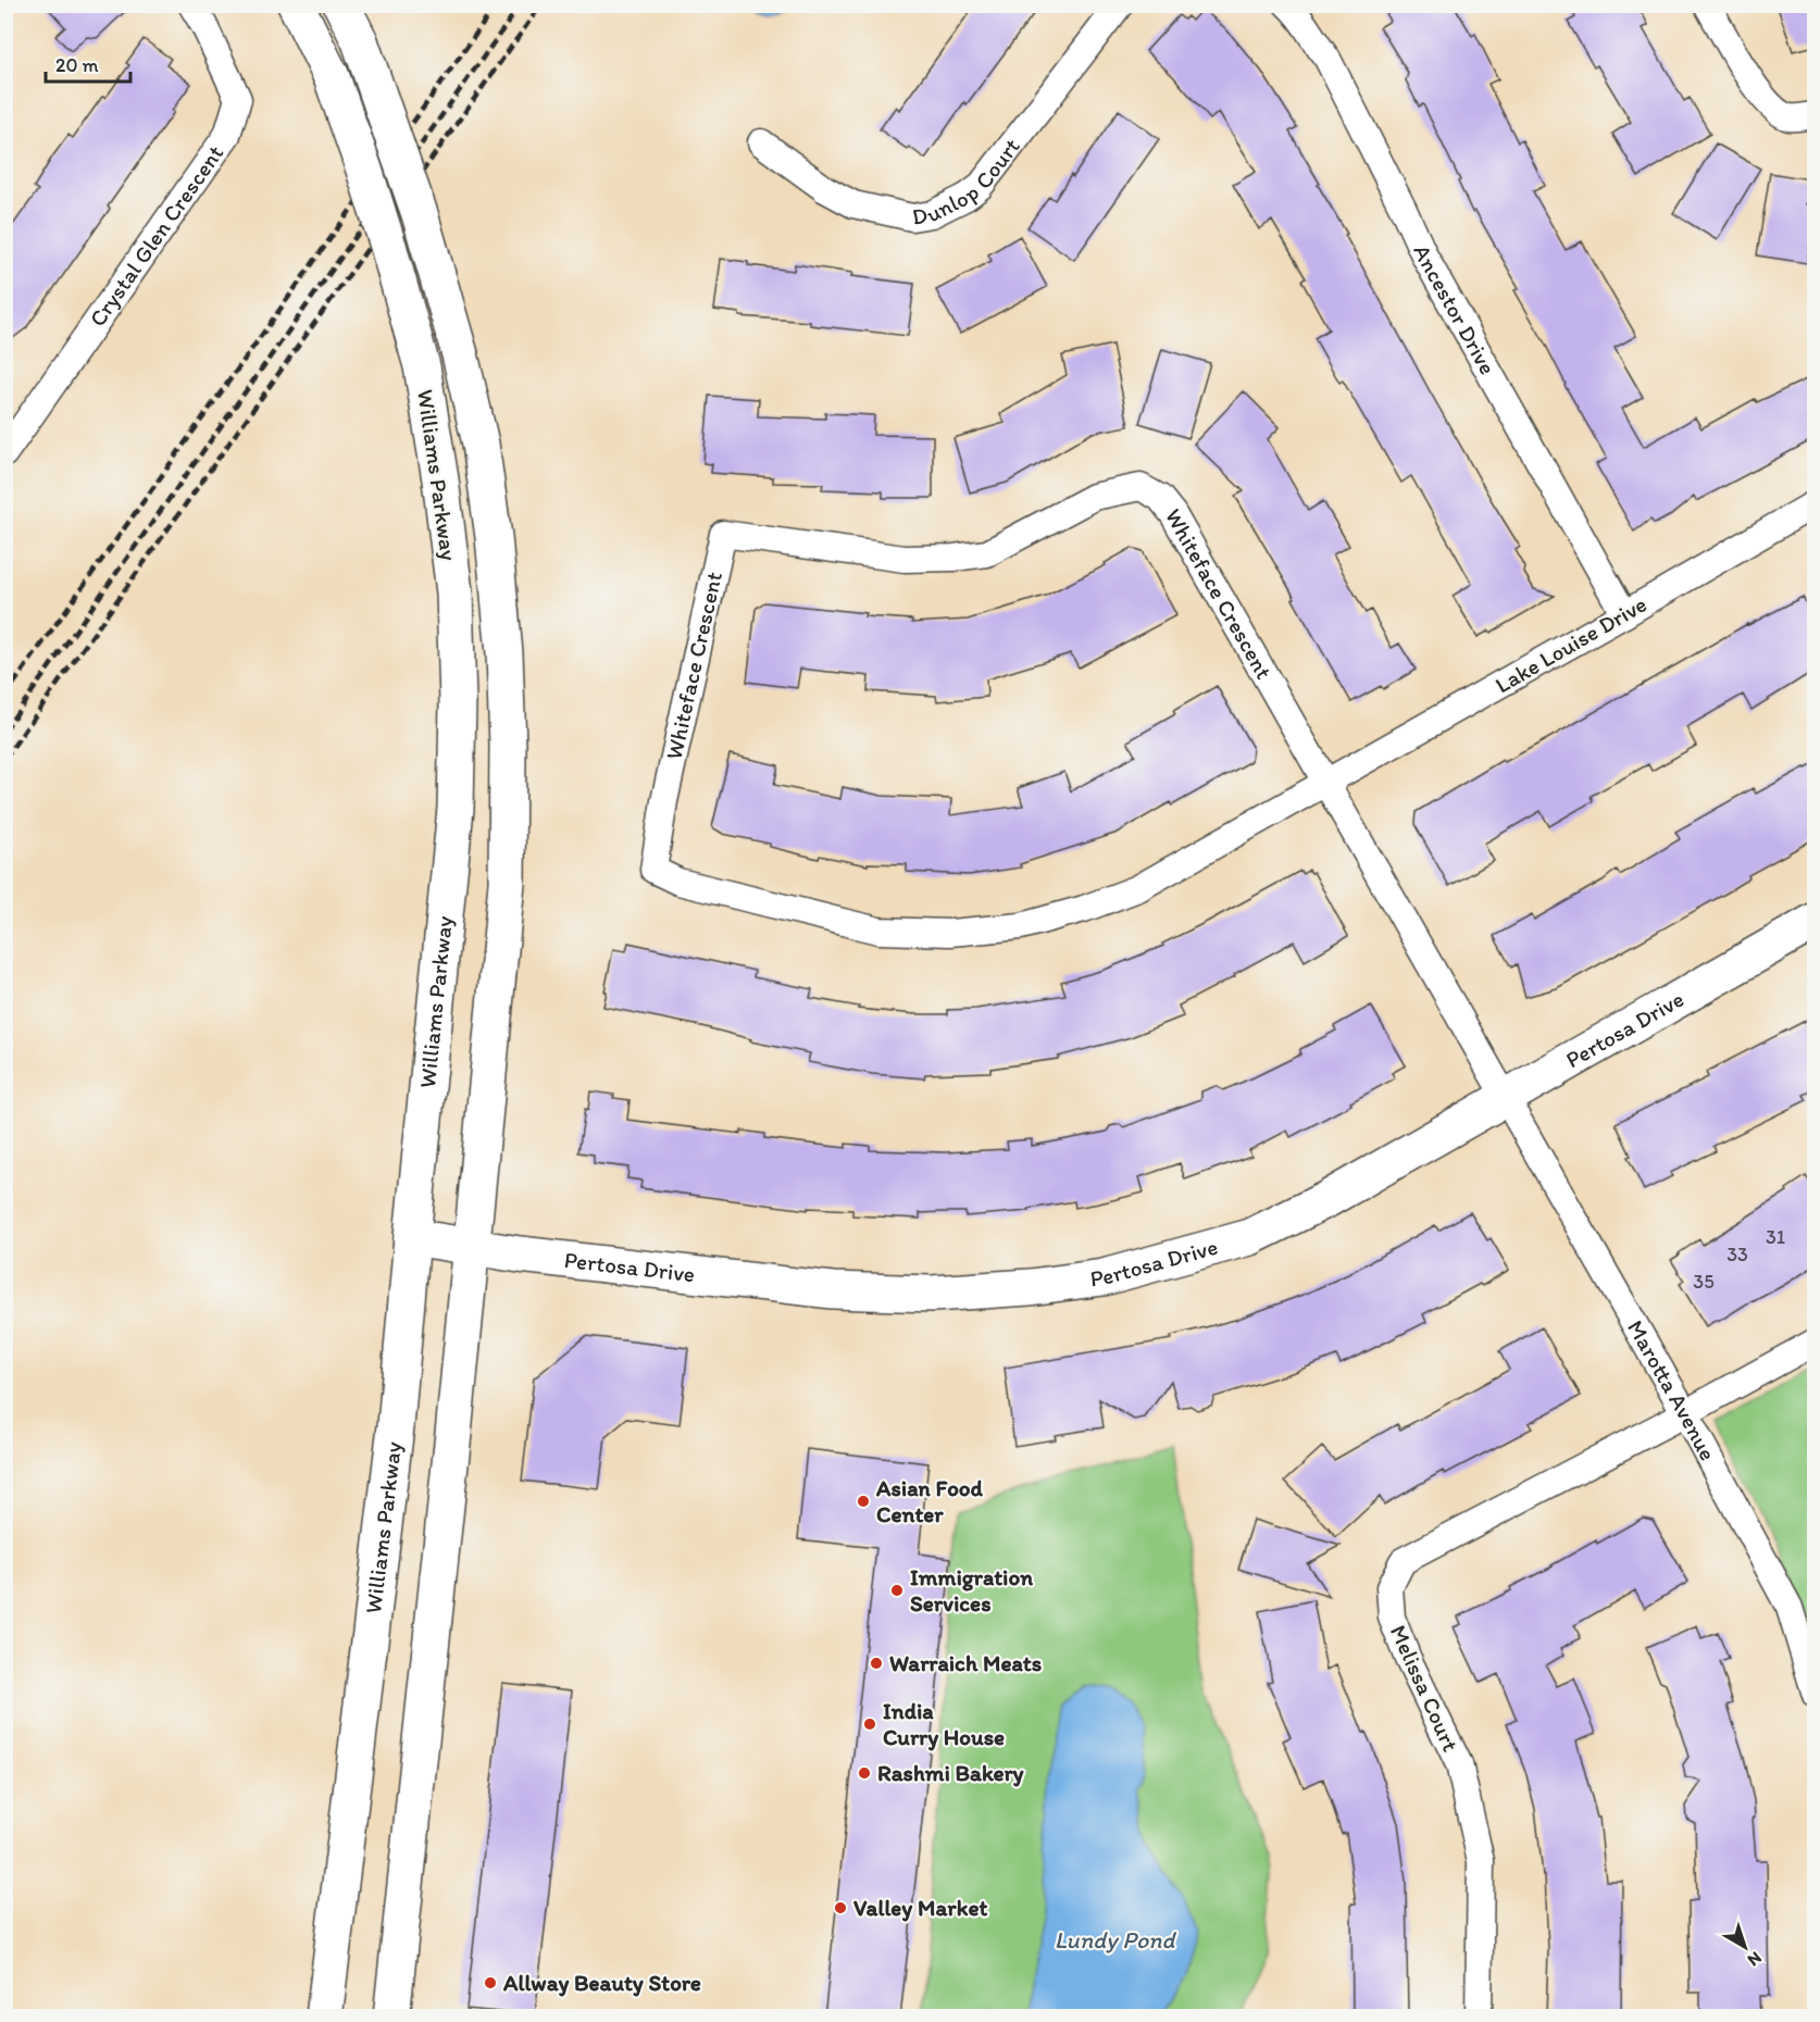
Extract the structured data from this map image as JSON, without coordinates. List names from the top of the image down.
{
  "streets": {
    "main road": ["Williams Parkway", "Pertosa Drive"],
    "street": [
      "Dunlop Court",
      "Crystal Glen Crescent",
      "Ancestor Drive",
      "Whiteface Crescent",
      "Lake Louise Drive",
      "Marotta Avenue",
      "Melissa Court"
    ]
  },
  "crossings": [
    ["Ancestor Drive", "Lake Louise Drive"],
    ["Williams Parkway", "Pertosa Drive"],
    ["Whiteface Crescent", "Lake Louise Drive"],
    ["Whiteface Crescent", "Pertosa Drive"],
    ["Whiteface Crescent", "Marotta Avenue"],
    ["Pertosa Drive", "Marotta Avenue"],
    ["Marotta Avenue", "Melissa Court"]
  ],
  "water": ["Lundy Pond"],
  "places": [
    "Asian Food Center",
    "Immigration Services",
    "Warraich Meats",
    "India Curry House",
    "Rashmi Bakery",
    "Valley Market",
    "Allway Beauty Store"
  ],
  "house_numbers": ["31", "33", "35"],
  "scale_bar": "20 m",
  "north": "bottom right"
}
